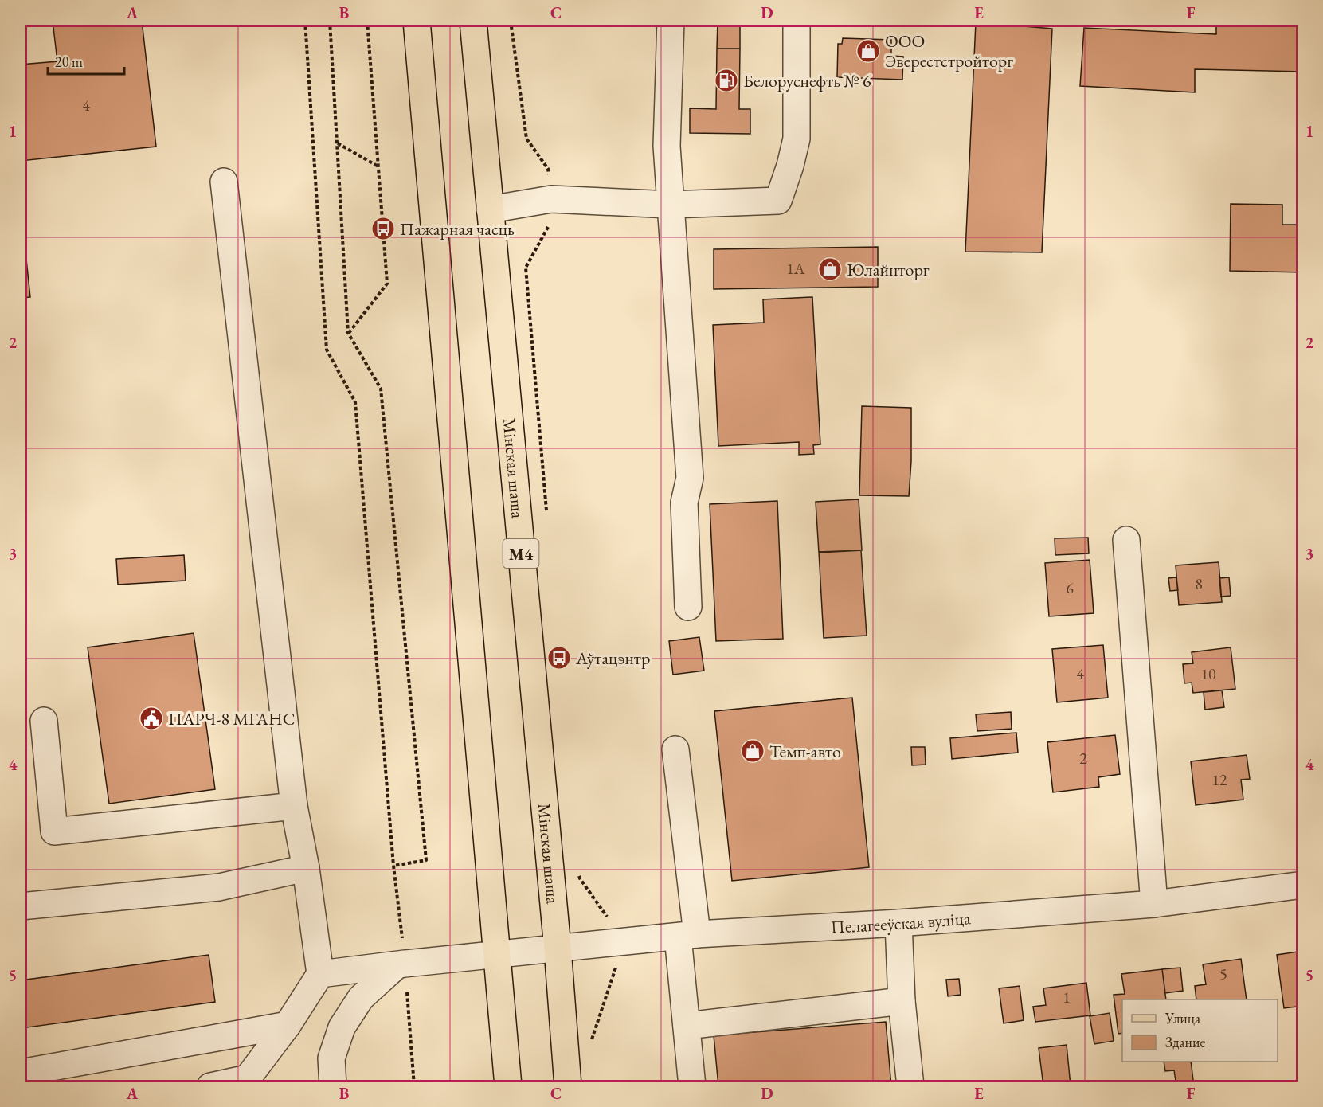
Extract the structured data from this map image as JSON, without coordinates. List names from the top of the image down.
{
  "streets": {
    "main road": ["Мінская шаша", "М4"],
    "street": ["Пелагееўская вуліца"]
  },
  "crossings": [
    ["Мінская шаша", "Пелагееўская вуліца"]
  ],
  "places": {
    "shop": ["ООО Эверестстройторг", "Юлайнторг", "Темп-авто"],
    "fuel station": ["Белоруснефть № 6"],
    "bus stop": ["Пажарная часць", "Аўтацэнтр"],
    "public building": ["ПАРЧ-8 МГАНС"]
  },
  "house_numbers": [
    "4",
    "1А",
    "8",
    "6",
    "4",
    "10",
    "2",
    "12",
    "5",
    "1"
  ],
  "legend": ["Улица", "Здание"],
  "scale_bar": "20 m",
  "grid": {
    "columns": [
      "A",
      "B",
      "C",
      "D",
      "E",
      "F"
    ],
    "rows": [
      "1",
      "2",
      "3",
      "4",
      "5"
    ]
  }
}
